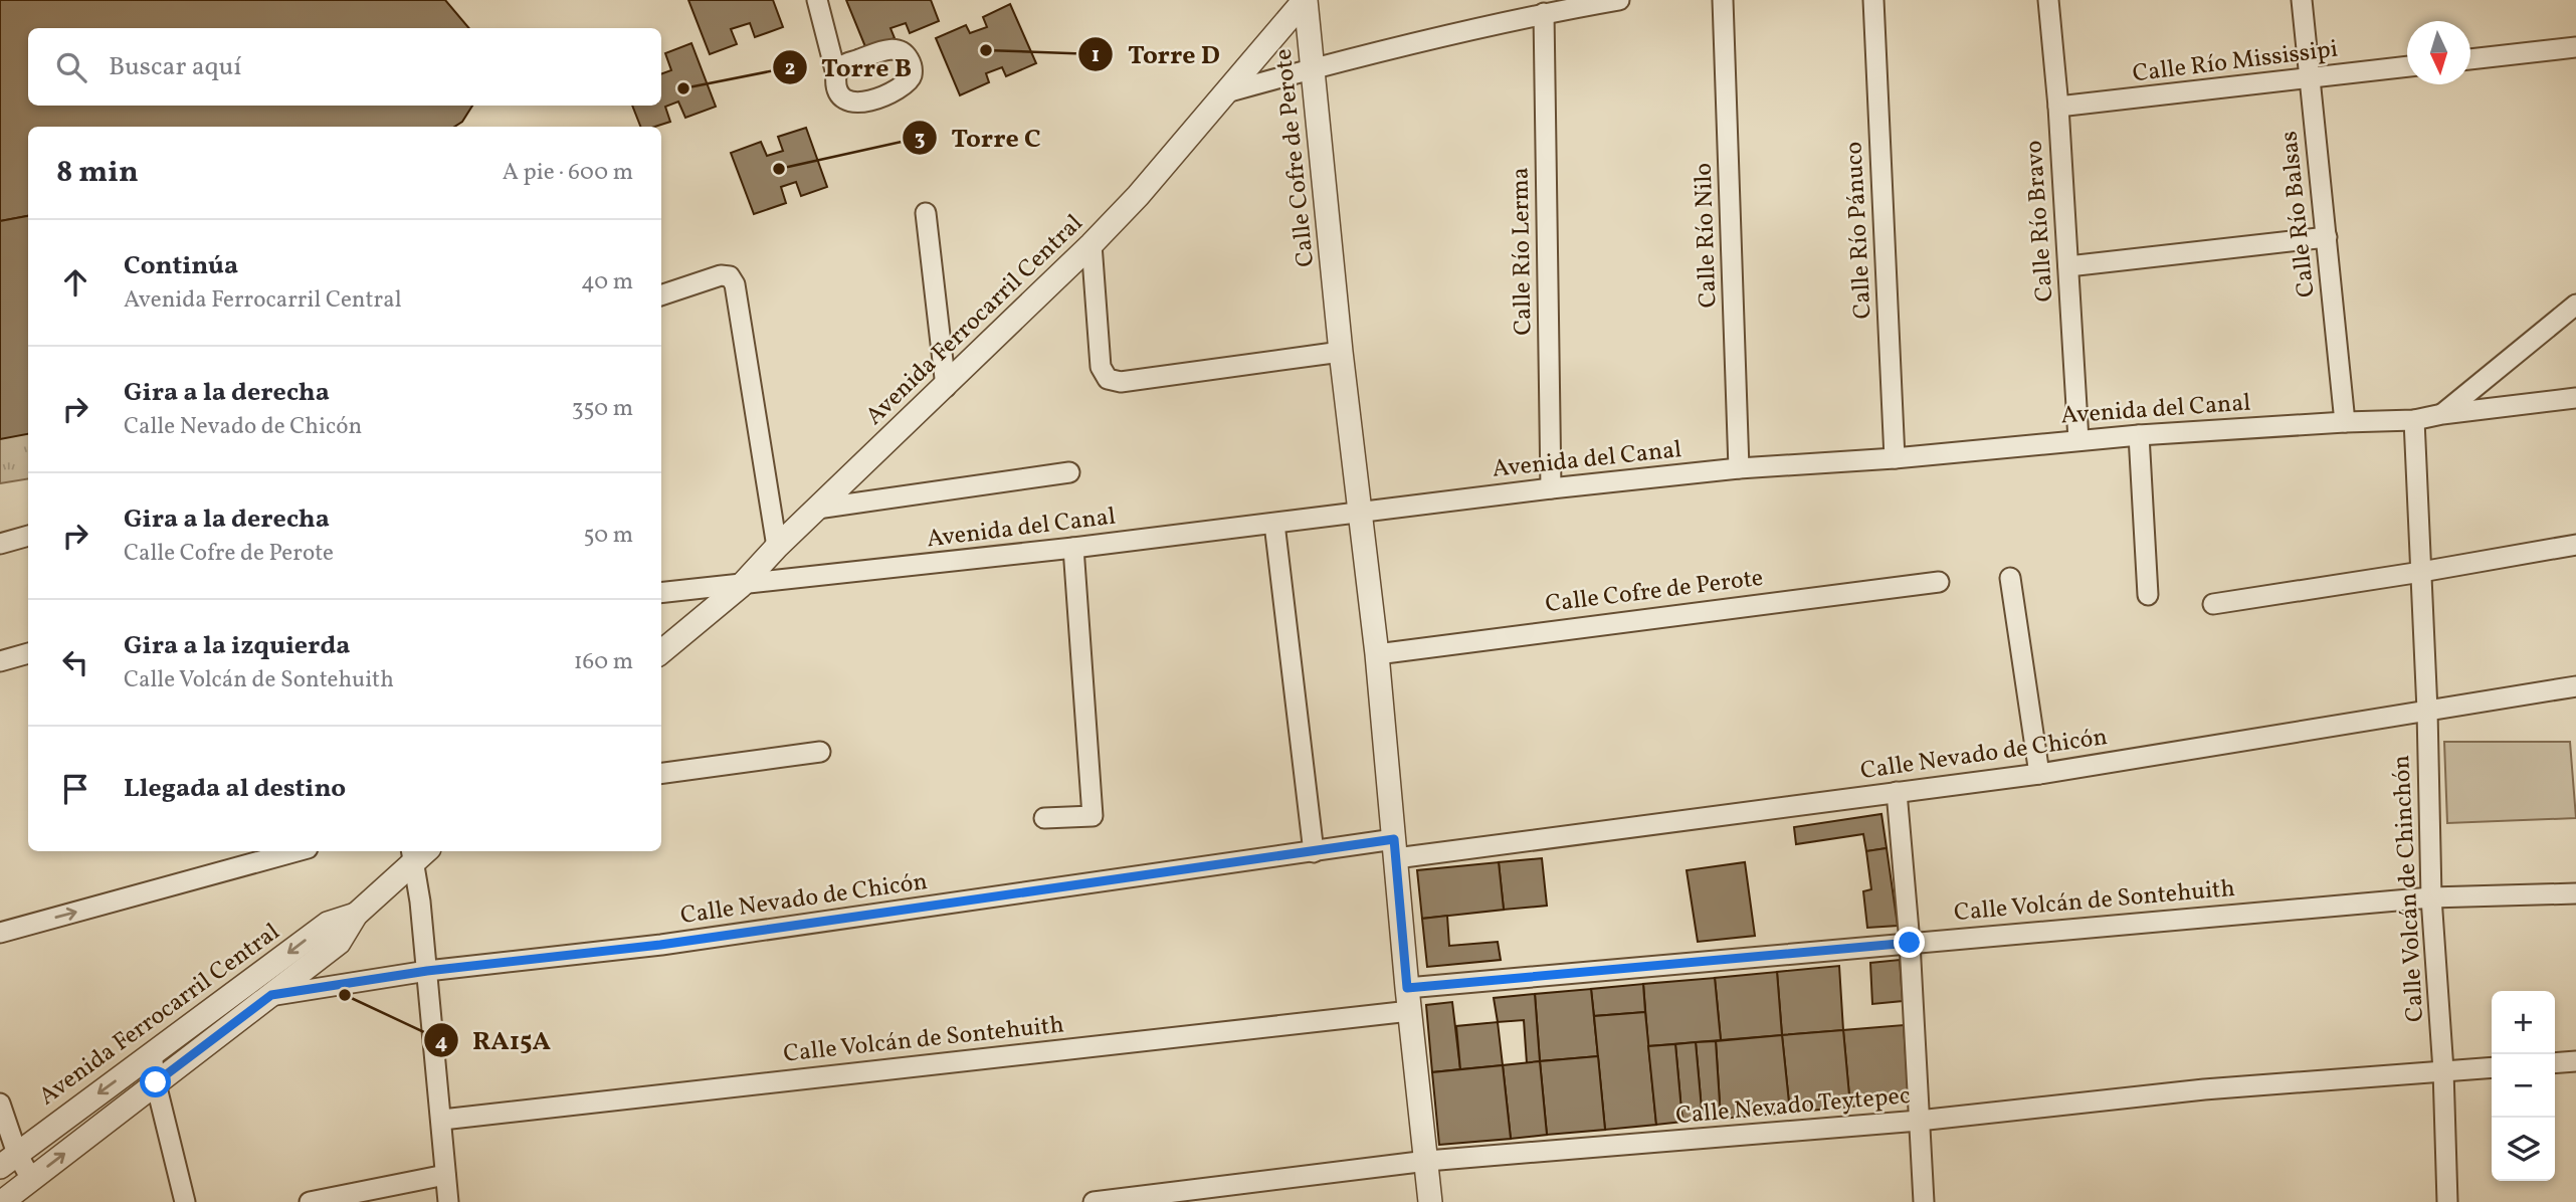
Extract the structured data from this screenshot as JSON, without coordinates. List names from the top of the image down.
{
  "streets": {
    "street": [
      "Calle Río Mississipi",
      "Calle Cofre de Perote",
      "Calle Río Balsas",
      "Calle Río Bravo",
      "Calle Río Pánuco",
      "Calle Río Nilo",
      "Calle Río Lerma",
      "Avenida Ferrocarril Central",
      "Avenida del Canal",
      "Calle Nevado de Chicón",
      "Calle Volcán de Chinchón",
      "Calle Volcán de Sontehuith",
      "Calle Nevado Teytepec"
    ]
  },
  "crossings": [
    ["Calle Río Mississipi", "Calle Río Balsas"],
    ["Calle Río Mississipi", "Calle Río Bravo"],
    ["Calle Cofre de Perote", "Avenida Ferrocarril Central"],
    ["Calle Cofre de Perote", "Avenida del Canal"],
    ["Calle Cofre de Perote", "Calle Nevado de Chicón"],
    ["Calle Cofre de Perote", "Calle Volcán de Sontehuith"],
    ["Calle Cofre de Perote", "Calle Nevado Teytepec"],
    ["Calle Río Balsas", "Avenida del Canal"],
    ["Calle Río Bravo", "Avenida del Canal"],
    ["Calle Río Pánuco", "Avenida del Canal"],
    ["Calle Río Nilo", "Avenida del Canal"],
    ["Calle Río Lerma", "Avenida del Canal"],
    ["Avenida Ferrocarril Central", "Avenida del Canal"],
    ["Avenida Ferrocarril Central", "Calle Nevado de Chicón"],
    ["Avenida del Canal", "Calle Volcán de Chinchón"],
    ["Calle Nevado de Chicón", "Calle Volcán de Chinchón"],
    ["Calle Volcán de Chinchón", "Calle Volcán de Sontehuith"],
    ["Calle Volcán de Chinchón", "Calle Nevado Teytepec"]
  ],
  "places": [
    "Torre D",
    "Torre B",
    "Torre C",
    "RA15A"
  ],
  "north": "bottom",
  "page": {
    "search": "Buscar aquí",
    "heading": ["8 min", "A pie · 600 m"],
    "list": [
      ["Continúa", "Avenida Ferrocarril Central", "40 m"],
      ["Gira a la derecha", "Calle Nevado de Chicón", "350 m"],
      ["Gira a la derecha", "Calle Cofre de Perote", "50 m"],
      ["Gira a la izquierda", "Calle Volcán de Sontehuith", "160 m"],
      "Llegada al destino"
    ],
    "map_buttons": ["+", "−"]
  }
}
